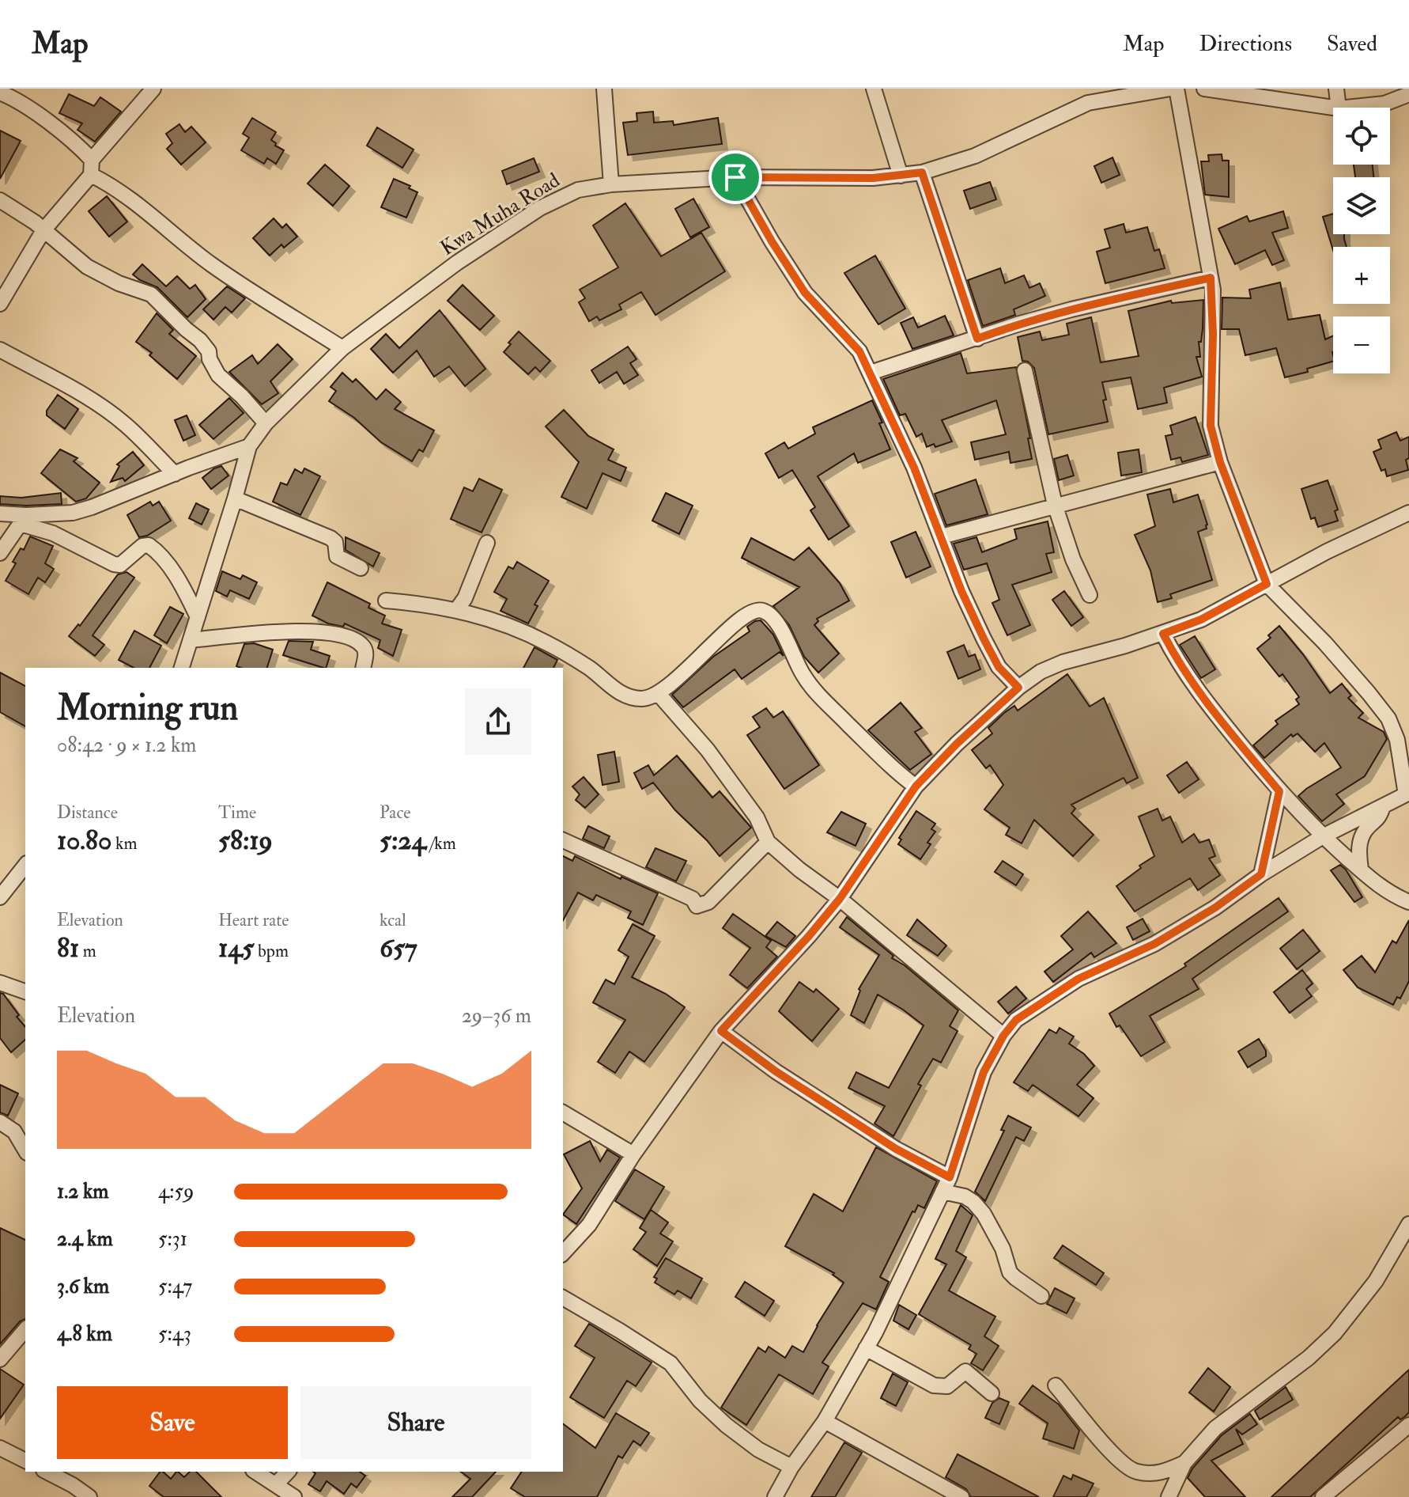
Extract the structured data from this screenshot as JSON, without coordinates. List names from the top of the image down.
{
  "streets": {
    "street": ["Kwa Muha Road"]
  },
  "page": {
    "header": "Map",
    "nav": ["Map", "Directions", "Saved"],
    "map_buttons": ["+", "−"],
    "heading": ["Morning run", "08:42 · 9 × 1.2 km"],
    "stats": [
      ["Distance", "10.80 km"],
      ["Time", "58:19"],
      ["Pace", "5:24 /km"],
      ["Elevation", "81 m"],
      ["Heart rate", "145 bpm"],
      ["kcal", "657"]
    ],
    "chart": ["Elevation", "29–36 m"],
    "list": [
      {
        "name": "1.2 km",
        "note": "4:59"
      },
      {
        "name": "2.4 km",
        "note": "5:31"
      },
      {
        "name": "3.6 km",
        "note": "5:47"
      },
      {
        "name": "4.8 km",
        "note": "5:43"
      }
    ],
    "buttons": ["Save", "Share"]
  }
}
